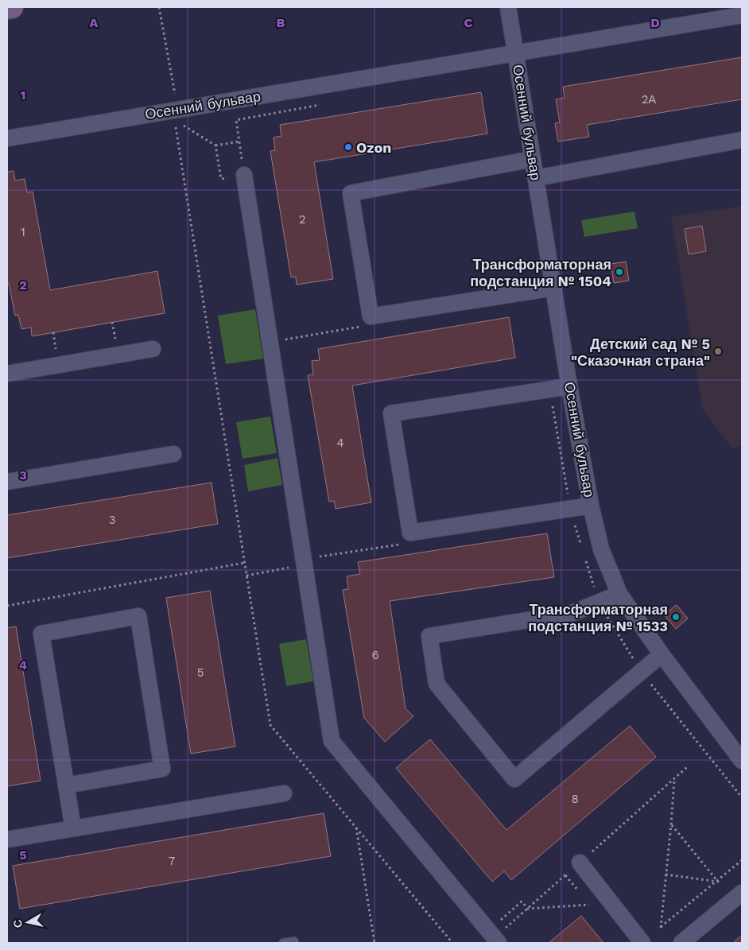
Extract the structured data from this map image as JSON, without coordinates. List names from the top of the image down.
{
  "streets": {
    "street": ["Осенний бульвар"]
  },
  "places": [
    "Ozon",
    "Трансформаторная подстанция № 1504",
    "Детский сад № 5 \"Сказочная страна\"",
    "Трансформаторная подстанция № 1533"
  ],
  "house_numbers": [
    "2А",
    "2",
    "1",
    "4",
    "3",
    "6",
    "5",
    "8",
    "7"
  ],
  "north": "left",
  "grid": {
    "columns": [
      "A",
      "B",
      "C",
      "D"
    ],
    "rows": [
      "1",
      "2",
      "3",
      "4",
      "5"
    ]
  }
}
